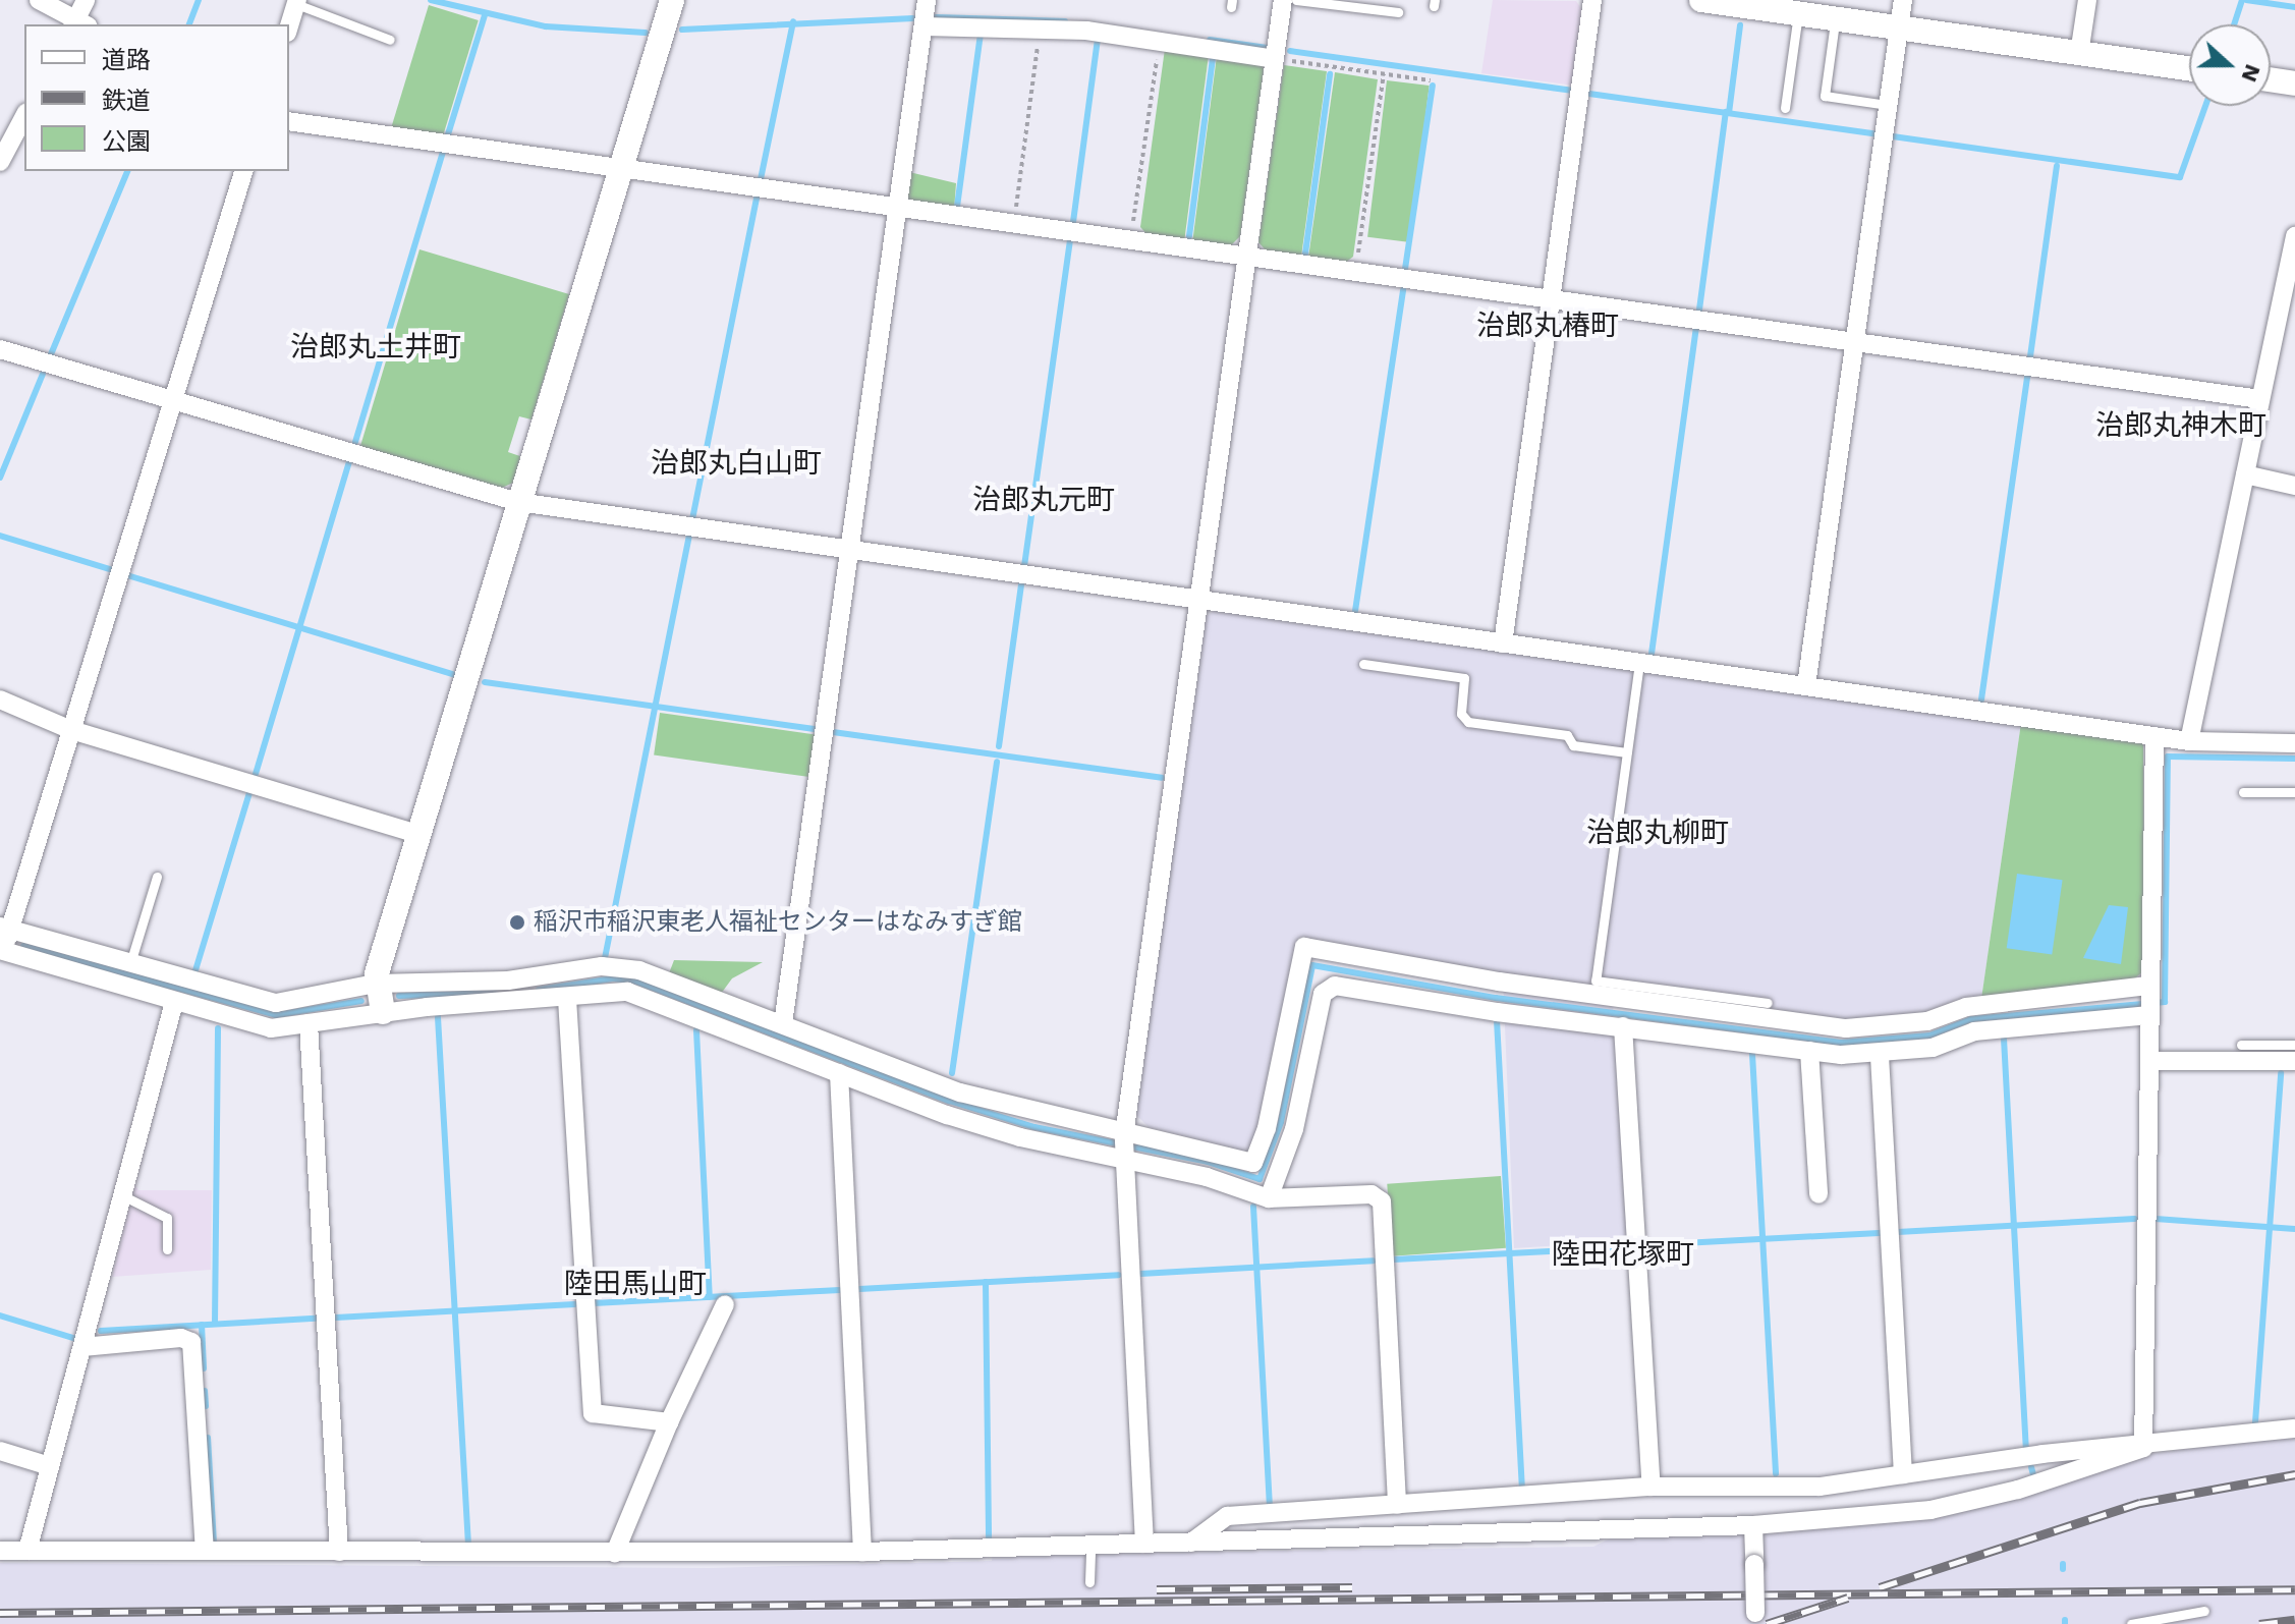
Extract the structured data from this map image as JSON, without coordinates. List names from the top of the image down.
{
  "districts": [
    "治郎丸椿町",
    "治郎丸土井町",
    "治郎丸神木町",
    "治郎丸白山町",
    "治郎丸元町",
    "治郎丸柳町",
    "陸田花塚町",
    "陸田馬山町"
  ],
  "places": ["稲沢市稲沢東老人福祉センターはなみすぎ館"],
  "legend": ["道路", "鉄道", "公園"],
  "north": "right"
}
